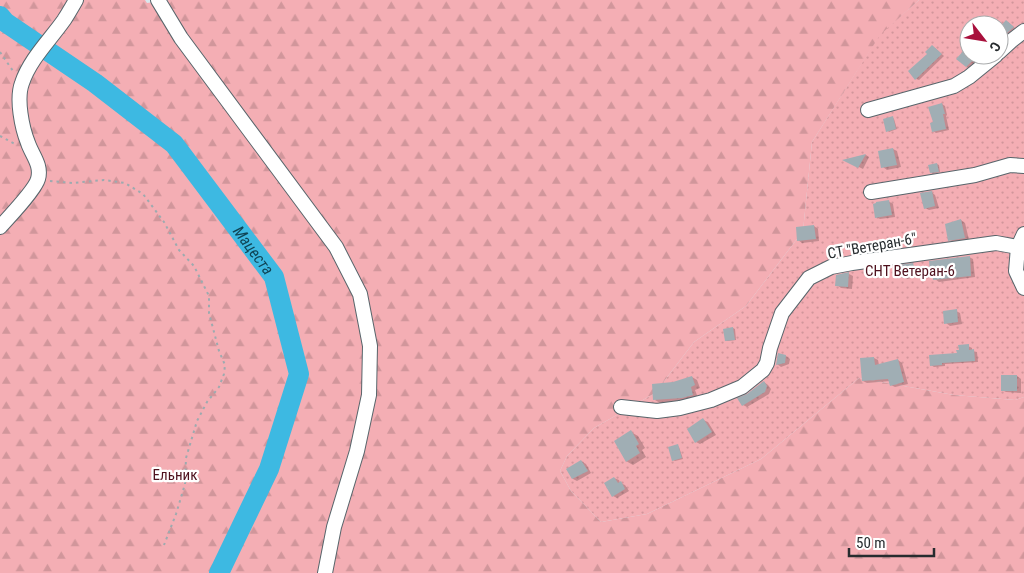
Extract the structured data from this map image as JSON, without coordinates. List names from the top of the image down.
{
  "streets": {
    "street": ["СТ \"Ветеран-6\""]
  },
  "water": ["Мацеста"],
  "parks": ["СНТ Ветеран-6", "Ельник"],
  "scale_bar": "50 m",
  "north": "bottom right"
}
